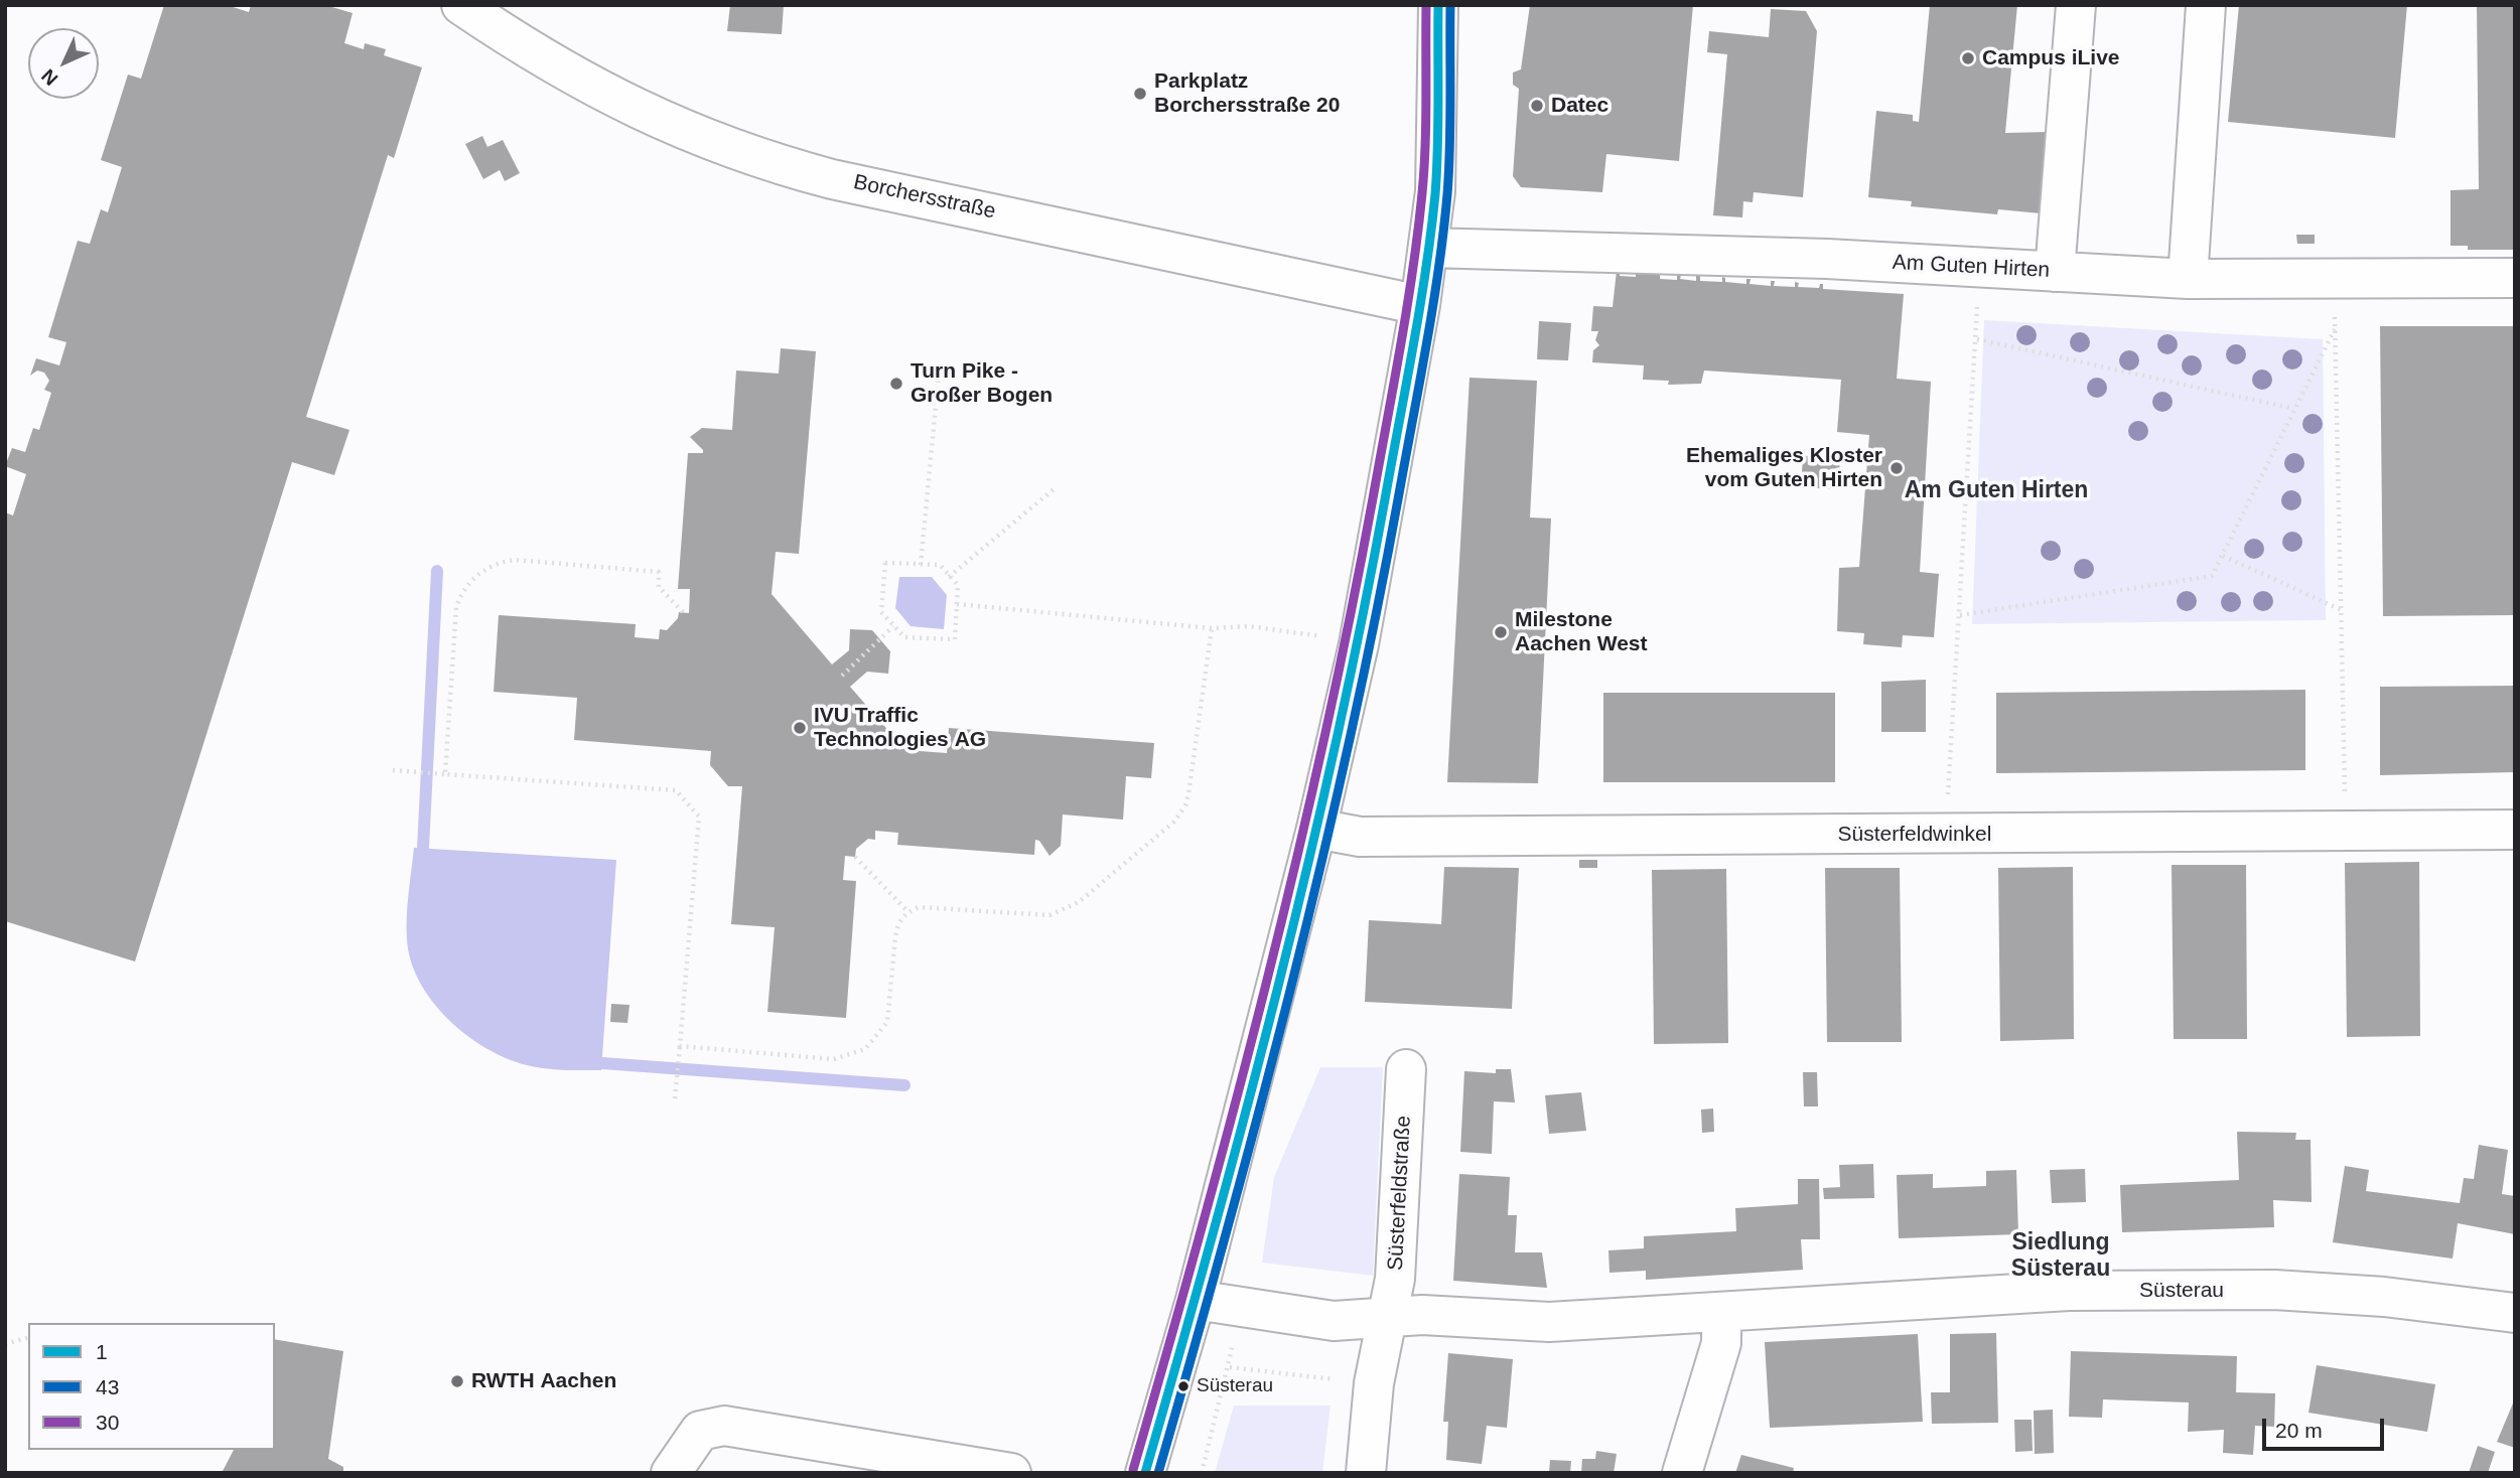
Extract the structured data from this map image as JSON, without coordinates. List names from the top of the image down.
{
  "streets": {
    "street": [
      "Borchersstraße",
      "Am Guten Hirten",
      "Süsterfeldwinkel",
      "Süsterfeldstraße",
      "Süsterau"
    ]
  },
  "crossings": [
    ["Süsterfeldstraße", "Süsterau"]
  ],
  "districts": ["Am Guten Hirten", "Siedlung Süsterau"],
  "places": [
    "Campus iLive",
    "Parkplatz Borchersstraße 20",
    "Datec",
    "Turn Pike - Großer Bogen",
    "Ehemaliges Kloster vom Guten Hirten",
    "Milestone Aachen West",
    "IVU Traffic Technologies AG",
    "RWTH Aachen",
    "Süsterau"
  ],
  "lines": ["transit line 1", "transit line 43", "transit line 30"],
  "legend": ["1", "43", "30"],
  "scale_bar": "20 m",
  "north": "bottom left"
}
